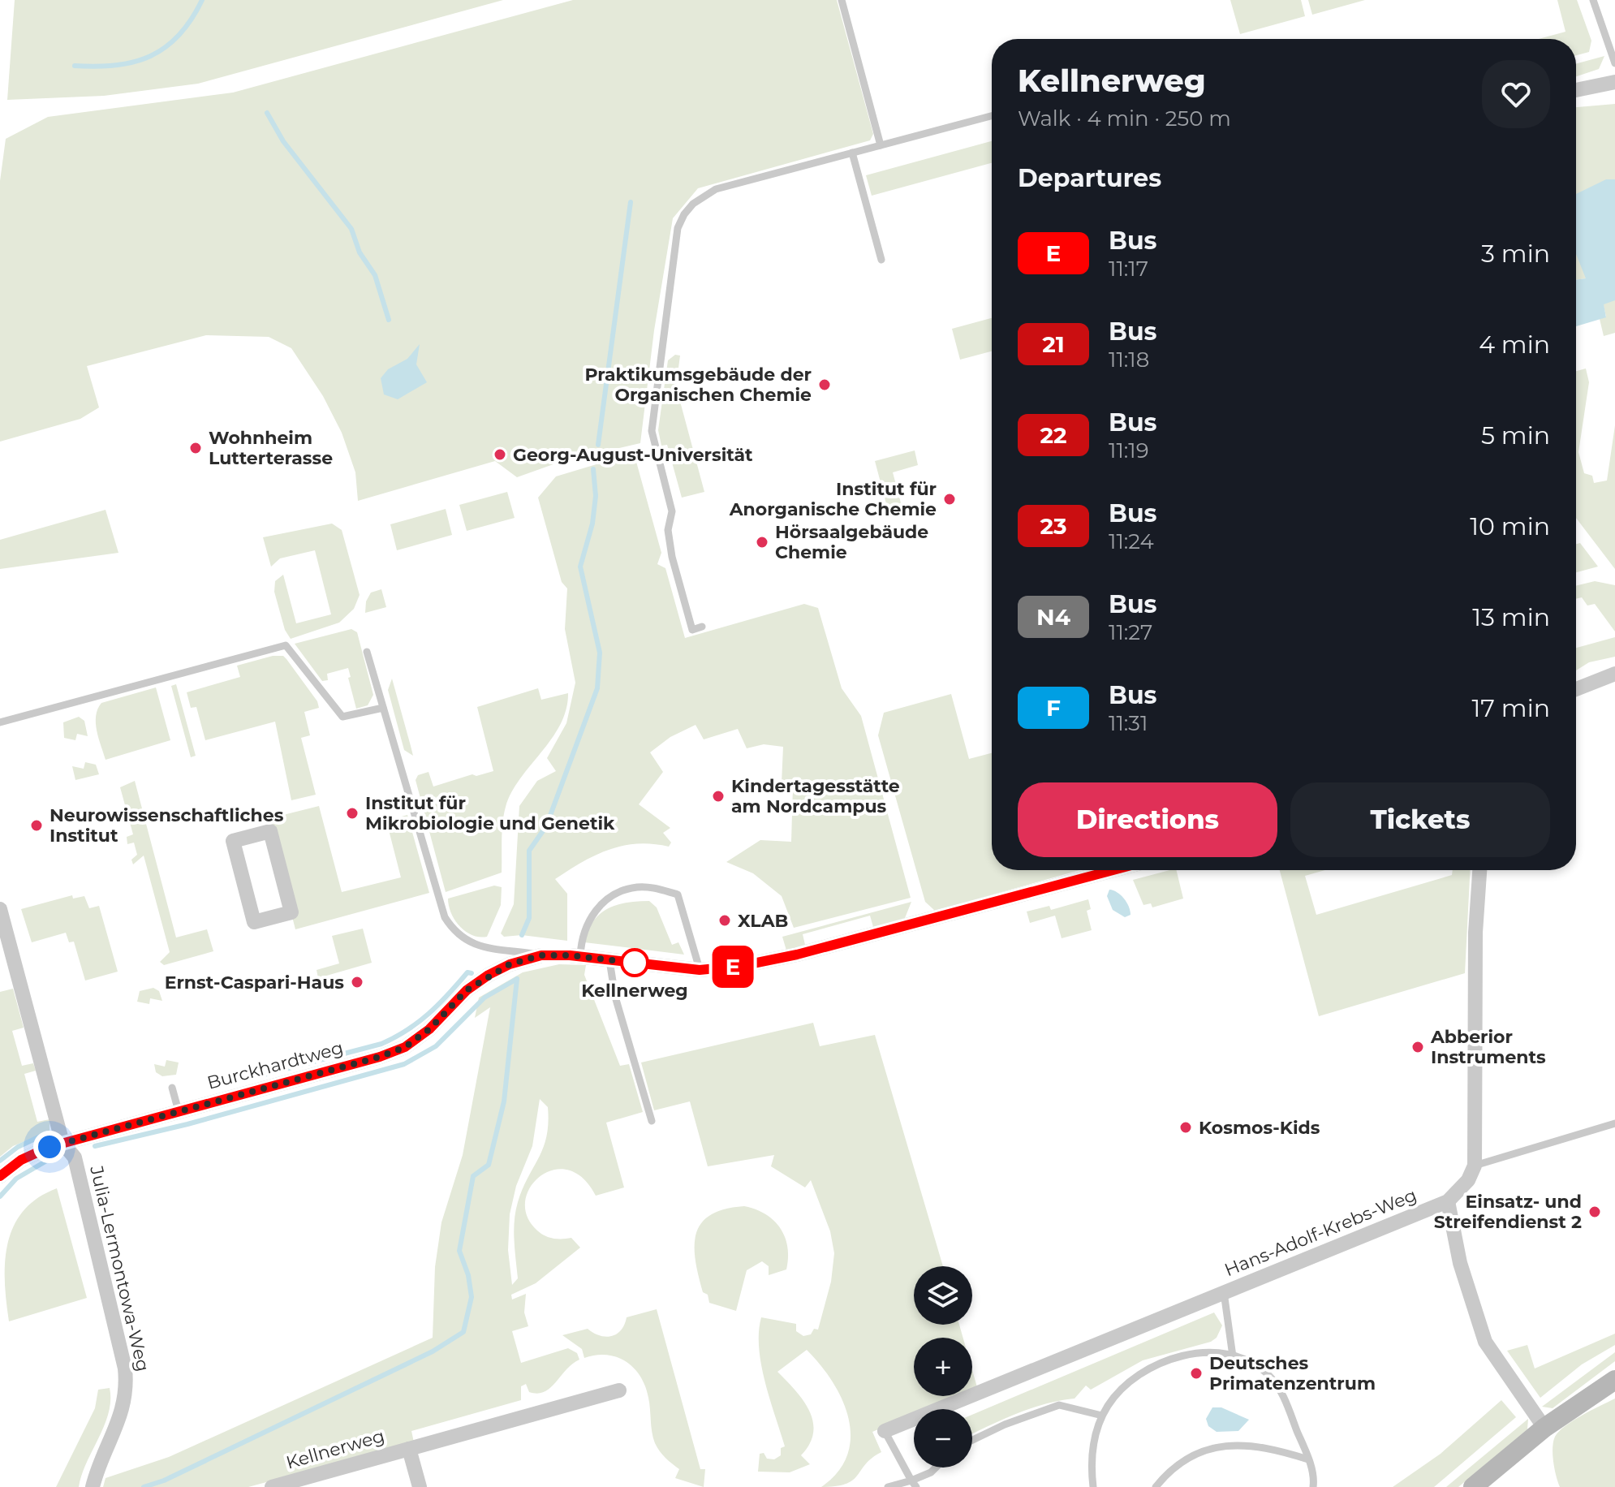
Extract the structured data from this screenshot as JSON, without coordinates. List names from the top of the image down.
{
  "streets": {
    "street": [
      "Burckhardtweg",
      "Hans-Adolf-Krebs-Weg",
      "Julia-Lermontowa-Weg",
      "Kellnerweg"
    ]
  },
  "crossings": [
    ["Burckhardtweg", "Julia-Lermontowa-Weg"]
  ],
  "places": [
    "Praktikumsgebäude der Organischen Chemie",
    "Wohnheim Lutterterasse",
    "Georg-August-Universität",
    "Institut für Anorganische Chemie",
    "Hörsaalgebäude Chemie",
    "Kindertagesstätte am Nordcampus",
    "Institut für Mikrobiologie und Genetik",
    "Neurowissenschaftliches Institut",
    "XLAB",
    "Kellnerweg",
    "Ernst-Caspari-Haus",
    "Abberior Instruments",
    "Kosmos-Kids",
    "Einsatz- und Streifendienst 2",
    "Deutsches Primatenzentrum"
  ],
  "lines": ["bus line E"],
  "page": {
    "on_map": "E",
    "heading": [
      ["Kellnerweg", "Walk · 4 min · 250 m"],
      "Departures"
    ],
    "list": [
      {
        "mark": "E",
        "name": "Bus",
        "note": "11:17",
        "value": "3 min"
      },
      {
        "mark": "21",
        "name": "Bus",
        "note": "11:18",
        "value": "4 min"
      },
      {
        "mark": "22",
        "name": "Bus",
        "note": "11:19",
        "value": "5 min"
      },
      {
        "mark": "23",
        "name": "Bus",
        "note": "11:24",
        "value": "10 min"
      },
      {
        "mark": "N4",
        "name": "Bus",
        "note": "11:27",
        "value": "13 min"
      },
      {
        "mark": "F",
        "name": "Bus",
        "note": "11:31",
        "value": "17 min"
      }
    ],
    "buttons": ["Directions", "Tickets"],
    "map_buttons": ["+", "−"]
  }
}
